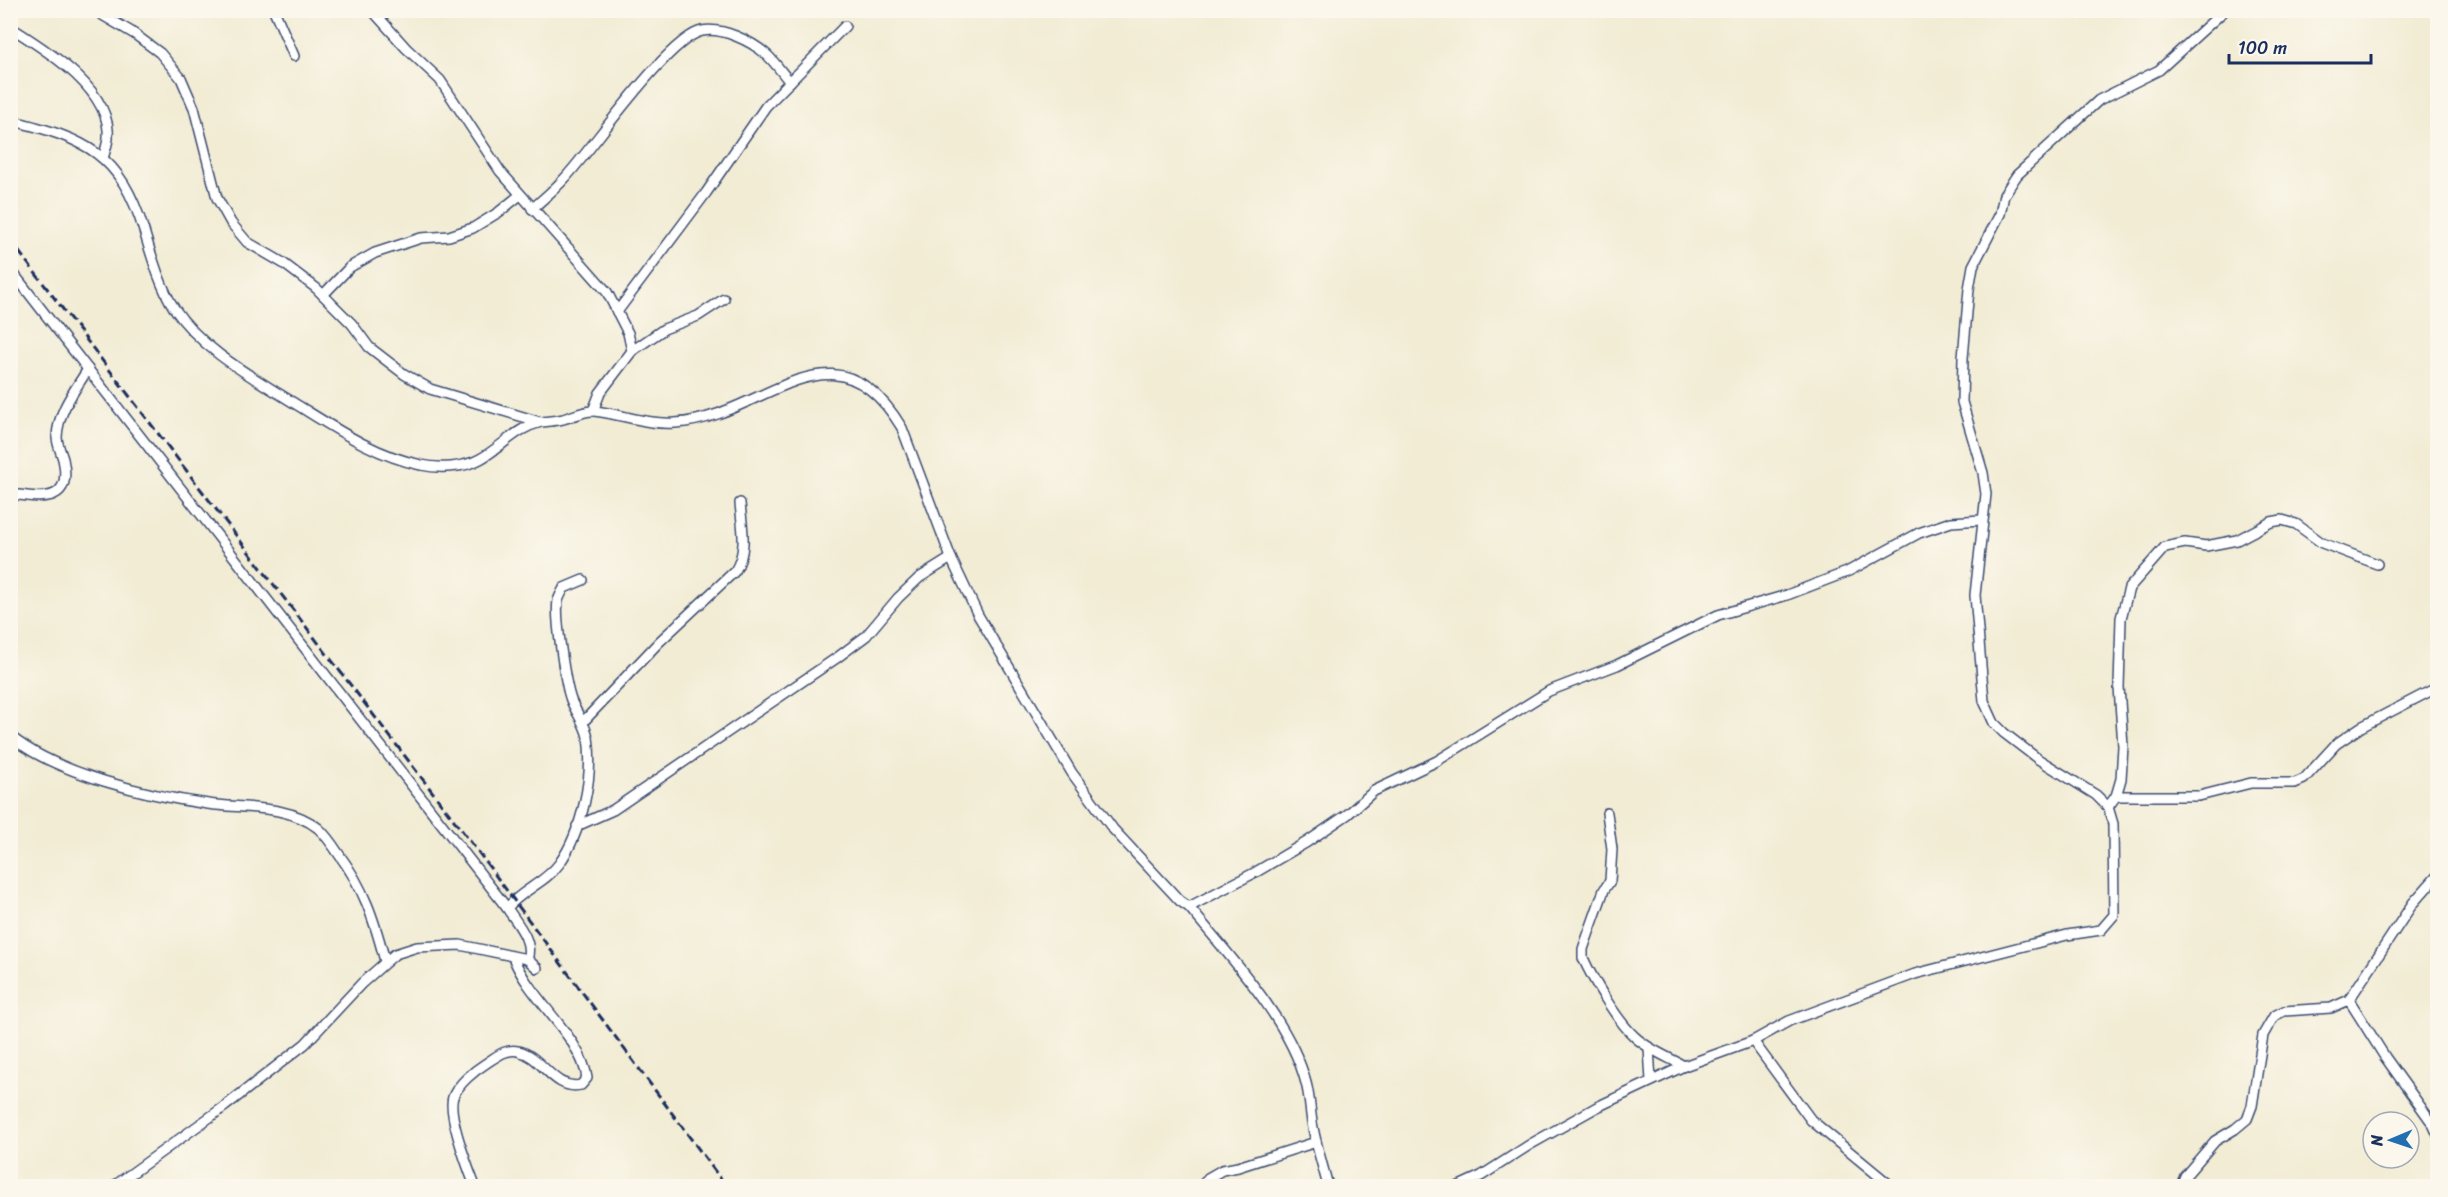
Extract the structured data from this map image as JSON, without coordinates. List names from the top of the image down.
{
  "scale_bar": "100 m",
  "north": "left"
}
